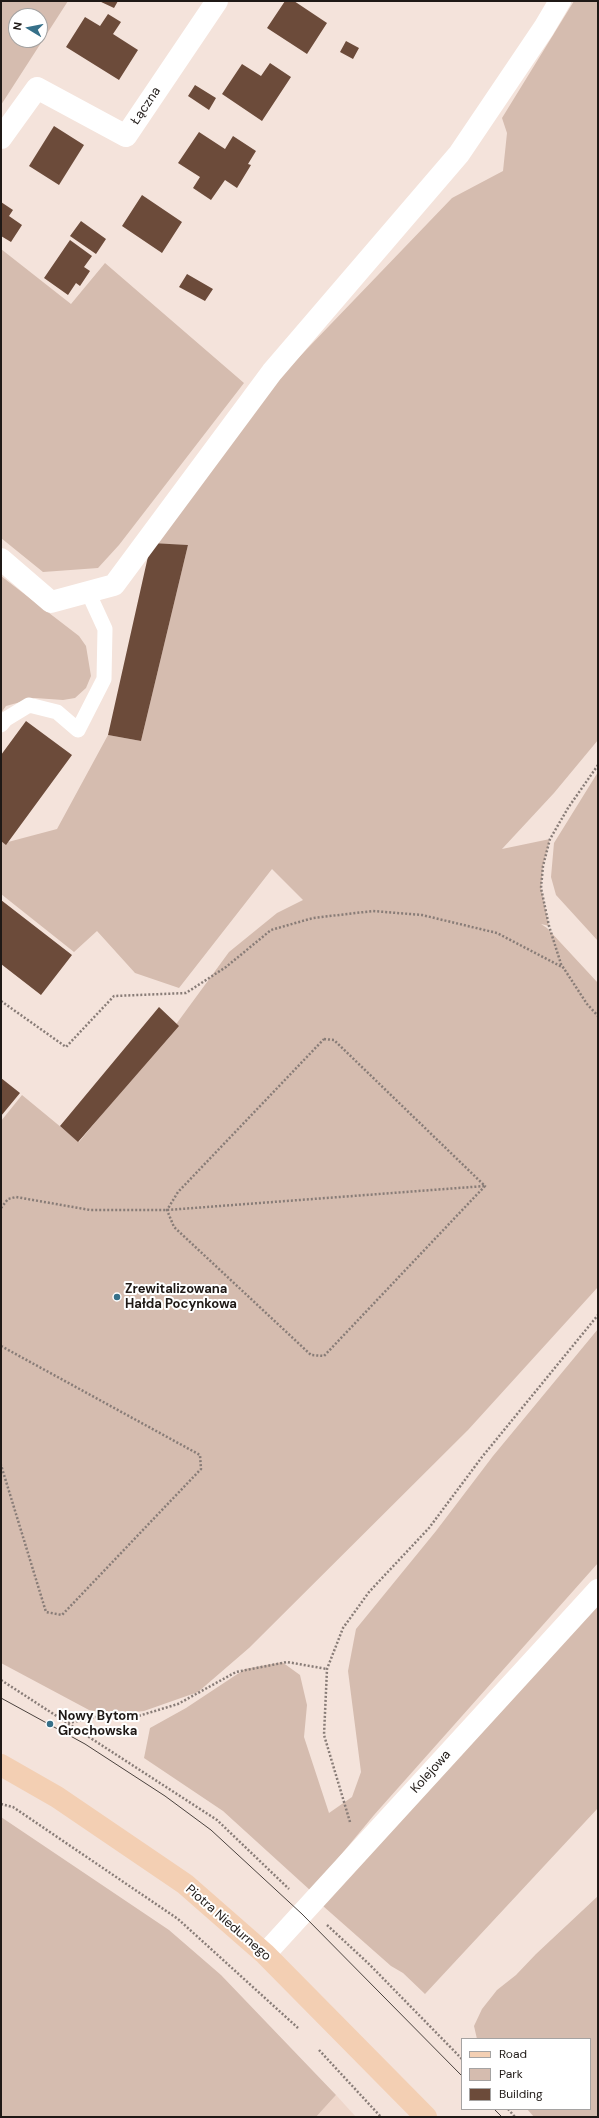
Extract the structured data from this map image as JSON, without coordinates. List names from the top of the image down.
{
  "streets": {
    "street": ["Łączna", "Kolejowa", "Piotra Niedurnego"]
  },
  "crossings": [
    ["Kolejowa", "Piotra Niedurnego"]
  ],
  "places": ["Zrewitalizowana Hałda Pocynkowa", "Nowy Bytom Grochowska"],
  "legend": ["Road", "Park", "Building"],
  "north": "left"
}
